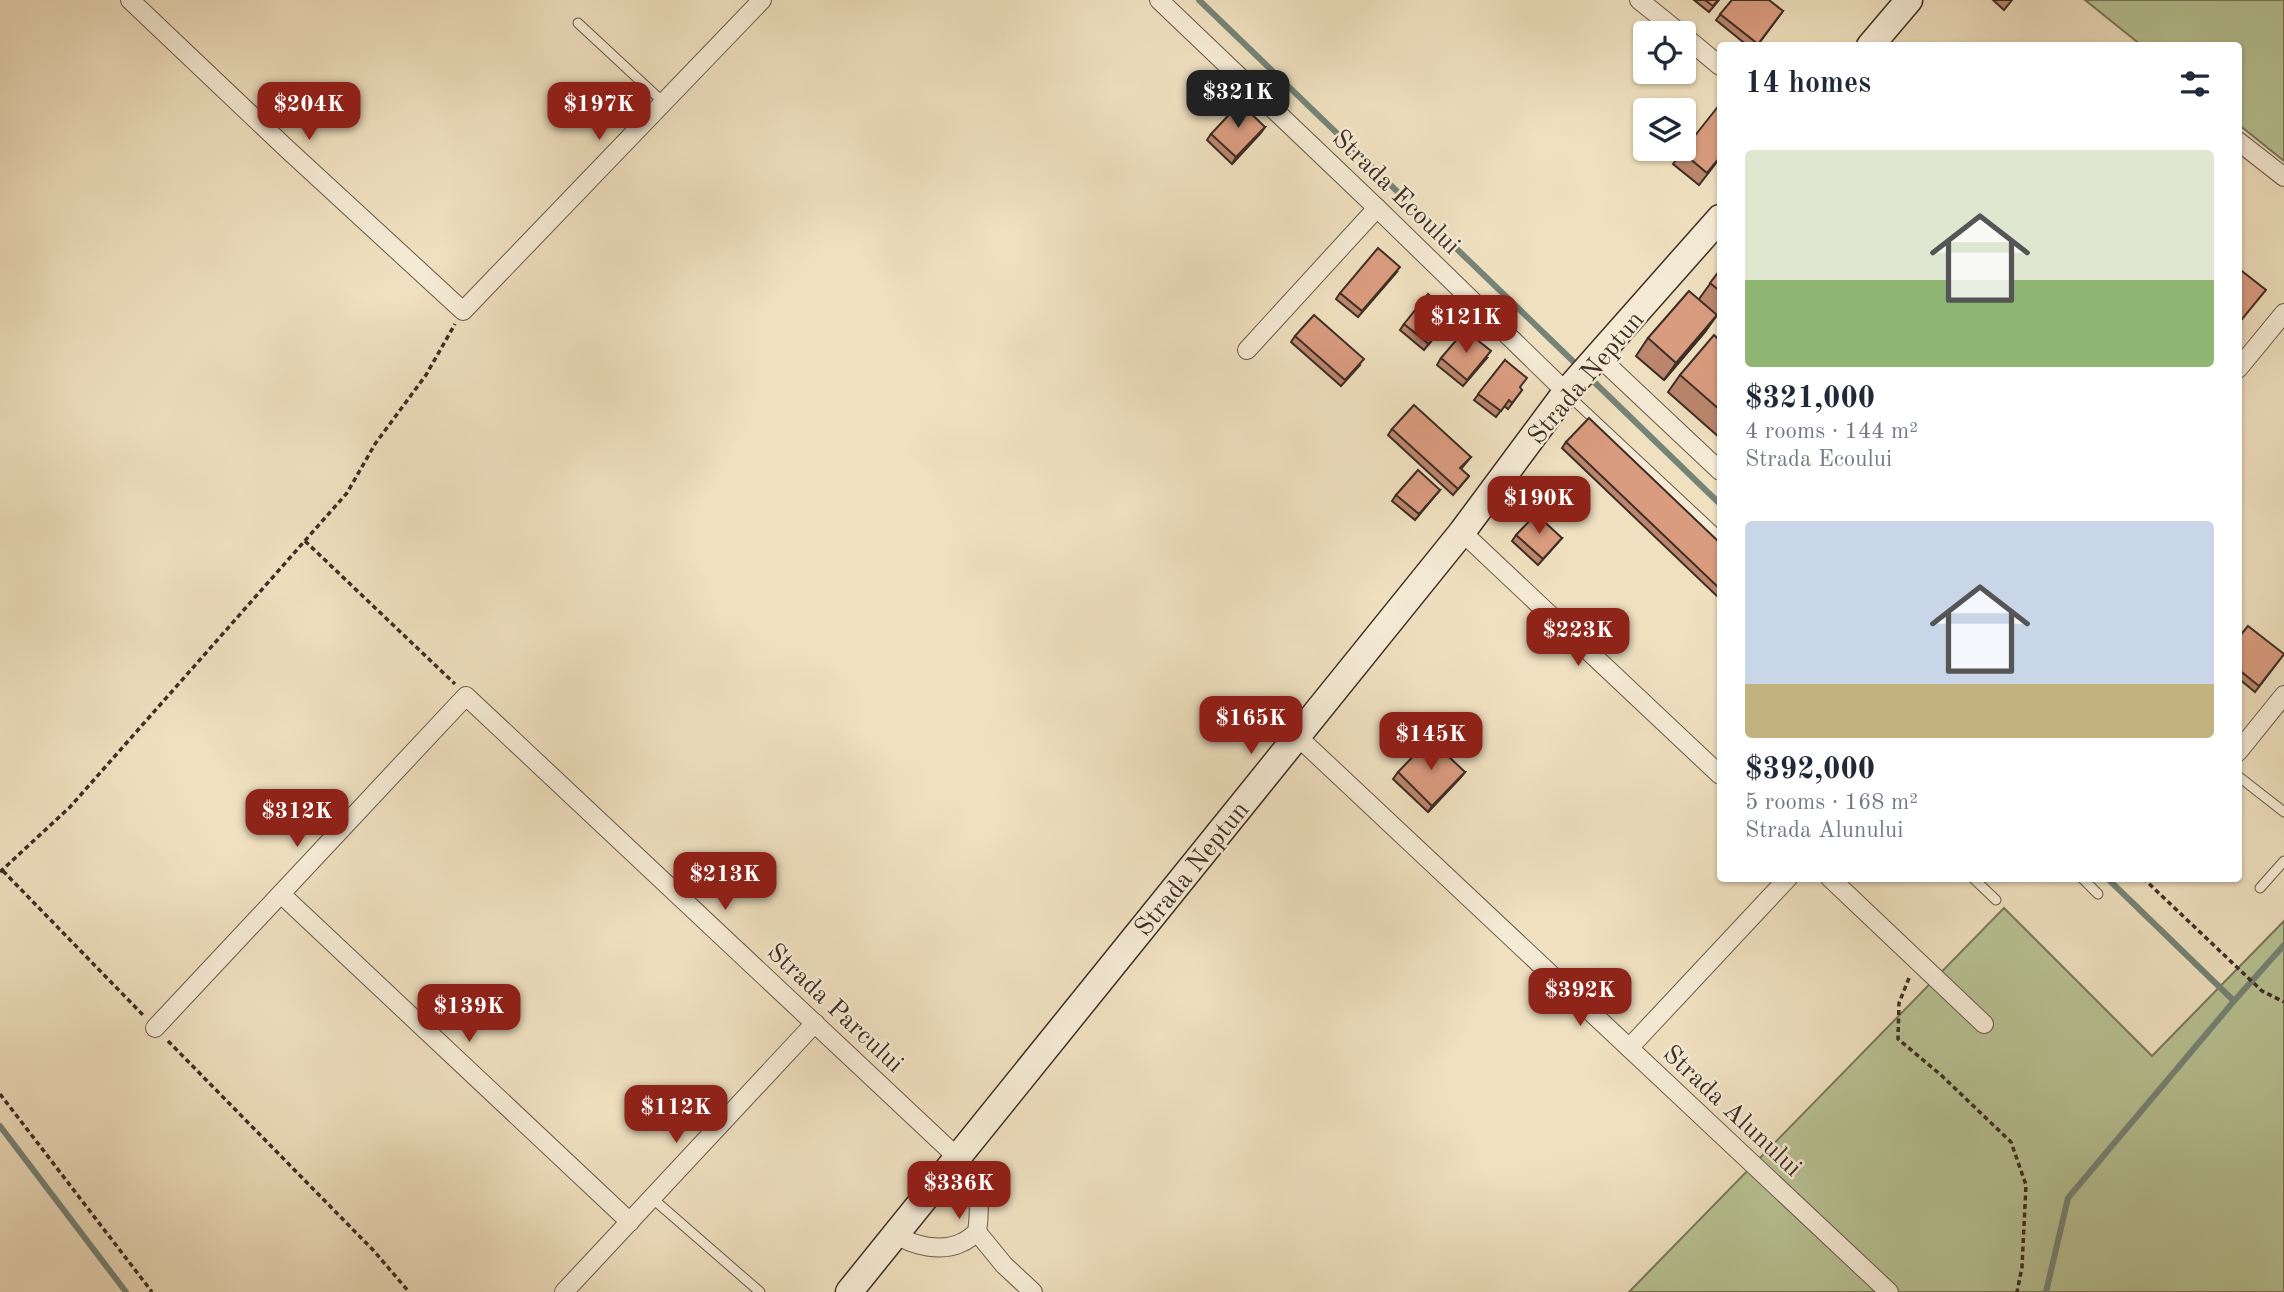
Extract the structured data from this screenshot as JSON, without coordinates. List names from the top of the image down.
{
  "streets": {
    "street": [
      "Strada Ecoului",
      "Strada Neptun",
      "Strada Parcului",
      "Strada Alunului"
    ]
  },
  "crossings": [
    ["Strada Ecoului", "Strada Neptun"],
    ["Strada Neptun", "Strada Parcului"],
    ["Strada Neptun", "Strada Alunului"]
  ],
  "page": {
    "heading": "14 homes",
    "price": [
      "$321K",
      "$204K",
      "$197K",
      "$121K",
      "$190K",
      "$223K",
      "$165K",
      "$145K",
      "$312K",
      "$213K",
      "$392K",
      "$139K",
      "$112K",
      "$336K"
    ],
    "list": [
      {
        "name": "$321,000",
        "note": "4 rooms · 144 m² · Strada Ecoului"
      },
      {
        "name": "$392,000",
        "note": "5 rooms · 168 m² · Strada Alunului"
      }
    ]
  }
}
